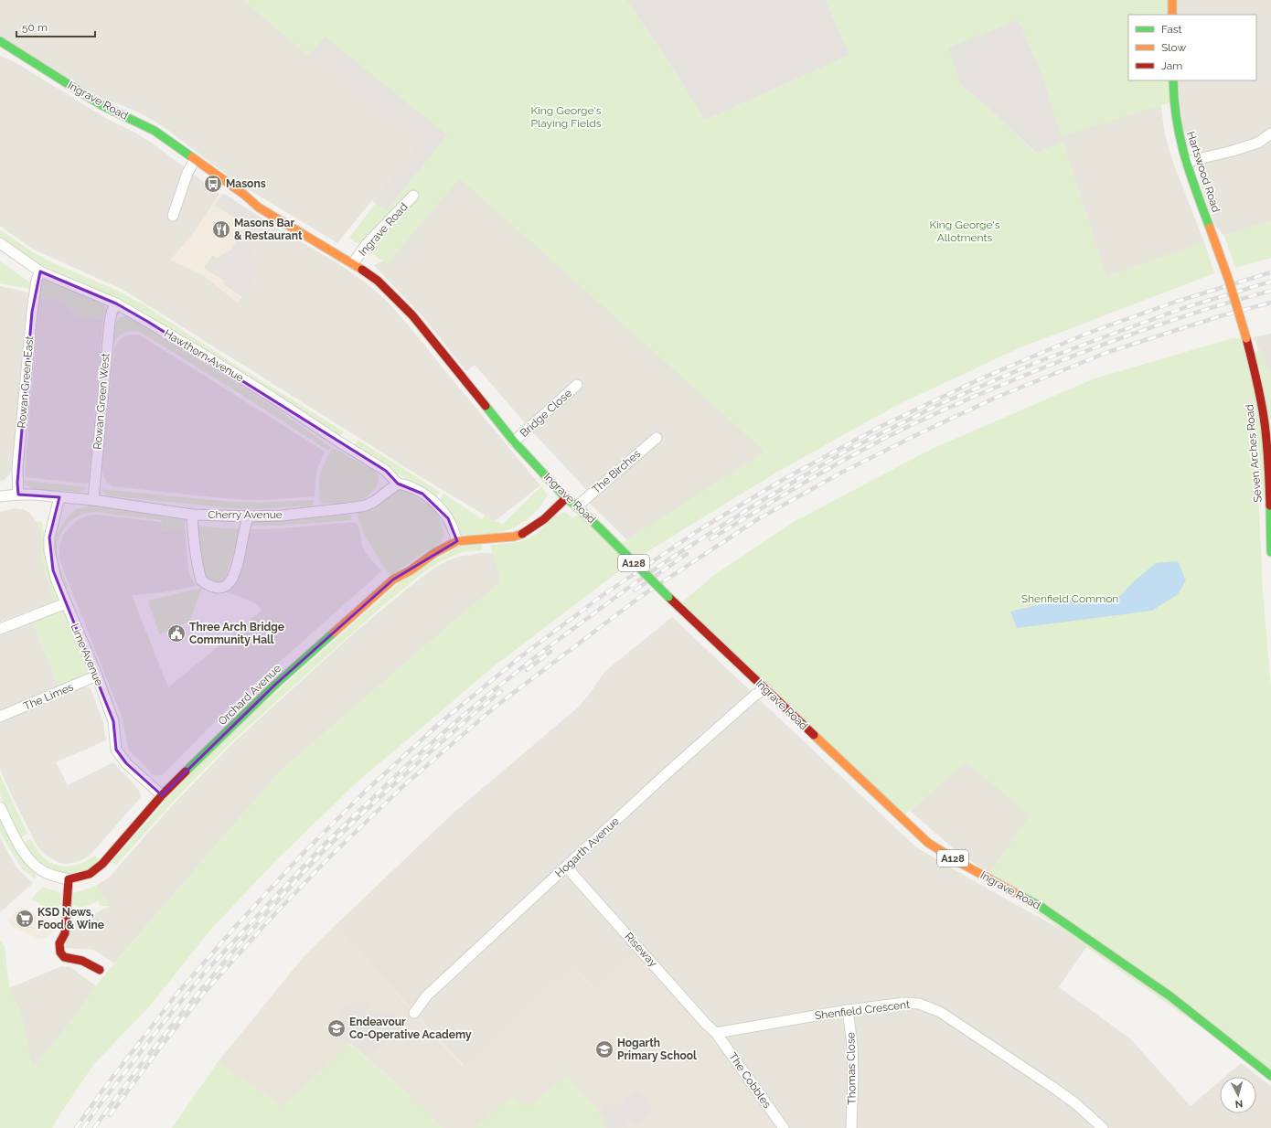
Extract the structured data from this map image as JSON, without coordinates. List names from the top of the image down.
{
  "streets": {
    "main road": [
      "Ingrave Road",
      "Hartswood Road",
      "Seven Arches Road",
      "A128",
      "Orchard Avenue"
    ],
    "street": [
      "Hawthorn Avenue",
      "Rowan Green East",
      "Rowan Green West",
      "Bridge Close",
      "The Birches",
      "Cherry Avenue",
      "Lime Avenue",
      "The Limes",
      "Hogarth Avenue",
      "Riseway",
      "Shenfield Crescent",
      "Thomas Close",
      "The Cobbles"
    ]
  },
  "crossings": [
    ["Ingrave Road", "Bridge Close"],
    ["Ingrave Road", "The Birches"],
    ["Ingrave Road", "Orchard Avenue"],
    ["Ingrave Road", "Hogarth Avenue"],
    ["Hartswood Road", "Seven Arches Road"],
    ["Hawthorn Avenue", "Rowan Green East"],
    ["Hawthorn Avenue", "Rowan Green West"],
    ["Hawthorn Avenue", "Cherry Avenue"],
    ["Rowan Green East", "Cherry Avenue"],
    ["Rowan Green West", "Cherry Avenue"],
    ["Cherry Avenue", "Lime Avenue"],
    ["Lime Avenue", "Orchard Avenue"],
    ["Lime Avenue", "The Limes"],
    ["Hogarth Avenue", "Riseway"],
    ["Riseway", "Shenfield Crescent"],
    ["Riseway", "The Cobbles"],
    ["Shenfield Crescent", "Thomas Close"],
    ["Shenfield Crescent", "The Cobbles"]
  ],
  "parks": ["King George's Playing Fields", "King George's Allotments", "Shenfield Common"],
  "places": {
    "bus stop": ["Masons"],
    "restaurant": ["Masons Bar & Restaurant"],
    "public building": ["Three Arch Bridge Community Hall"],
    "supermarket": ["KSD News, Food & Wine"],
    "school or university": ["Endeavour Co-Operative Academy", "Hogarth Primary School"]
  },
  "legend": ["Fast", "Slow", "Jam"],
  "scale_bar": "50 m",
  "north": "bottom"
}
